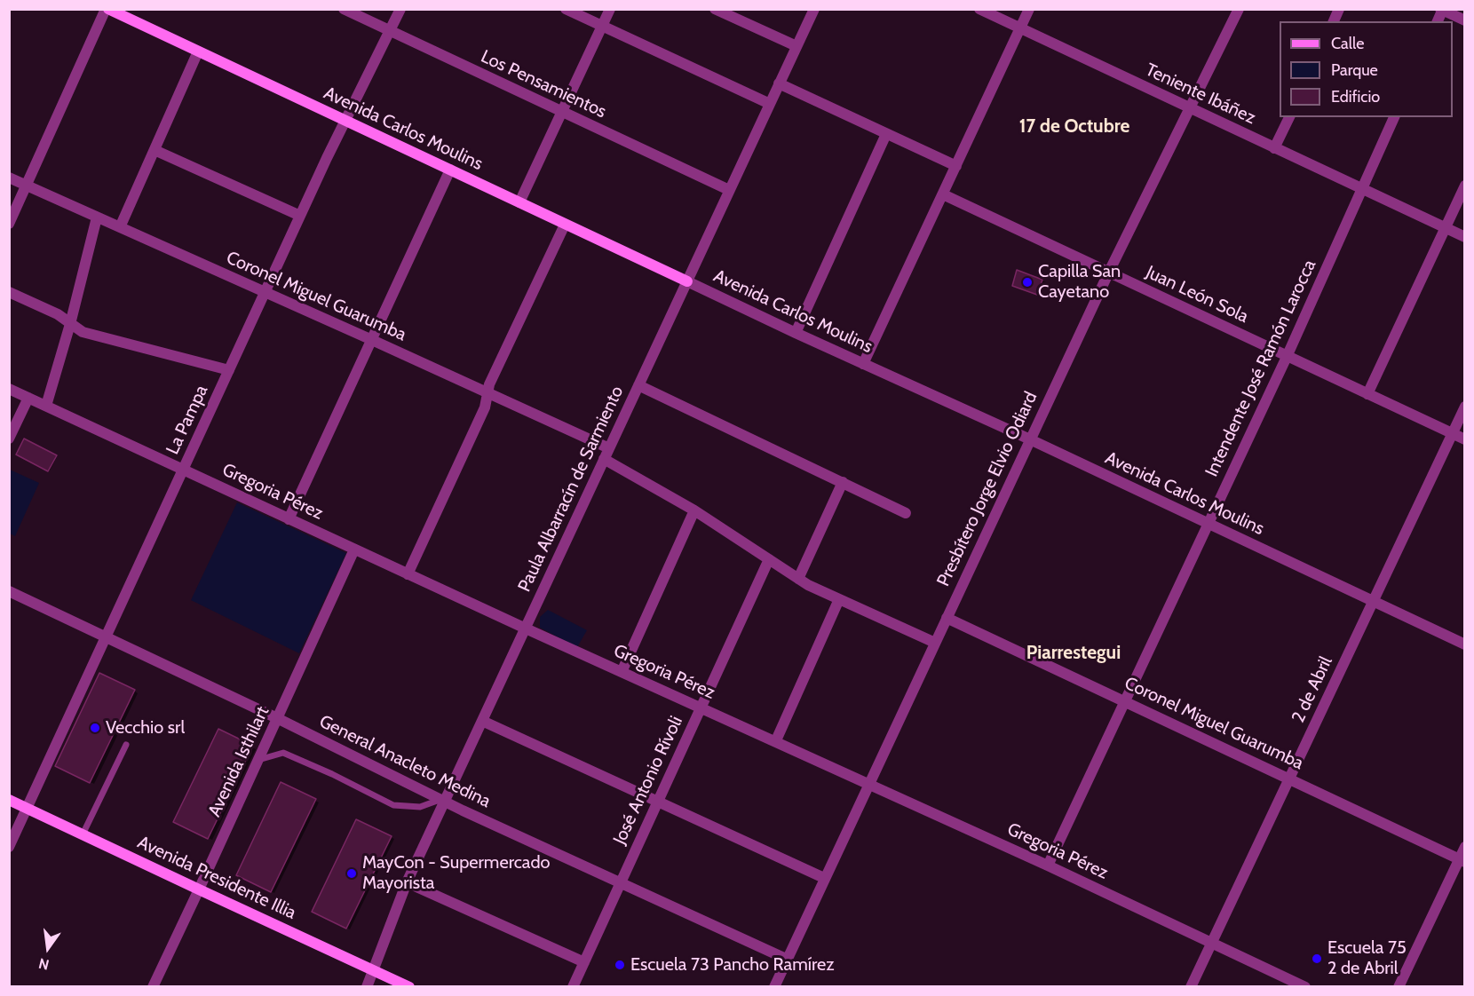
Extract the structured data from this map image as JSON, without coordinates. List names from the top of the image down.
{
  "streets": {
    "street": [
      "Los Pensamientos",
      "Teniente Ibáñez",
      "Avenida Carlos Moulins",
      "Juan León Sola",
      "Coronel Miguel Guarumba",
      "Intendente José Ramón Larocca",
      "La Pampa",
      "Paula Albarracín de Sarmiento",
      "Presbítero Jorge Elvio Odiard",
      "Gregoria Pérez",
      "2 de Abril",
      "Avenida Isthilart",
      "General Anacleto Medina",
      "José Antonio Rívoli",
      "Avenida Presidente Illia"
    ]
  },
  "crossings": [
    ["Los Pensamientos", "La Pampa"],
    ["Los Pensamientos", "Paula Albarracín de Sarmiento"],
    ["Teniente Ibáñez", "Intendente José Ramón Larocca"],
    ["Teniente Ibáñez", "Presbítero Jorge Elvio Odiard"],
    ["Avenida Carlos Moulins", "Intendente José Ramón Larocca"],
    ["Avenida Carlos Moulins", "La Pampa"],
    ["Avenida Carlos Moulins", "Paula Albarracín de Sarmiento"],
    ["Avenida Carlos Moulins", "Presbítero Jorge Elvio Odiard"],
    ["Avenida Carlos Moulins", "2 de Abril"],
    ["Juan León Sola", "Intendente José Ramón Larocca"],
    ["Juan León Sola", "Presbítero Jorge Elvio Odiard"],
    ["Juan León Sola", "2 de Abril"],
    ["Coronel Miguel Guarumba", "Intendente José Ramón Larocca"],
    ["Coronel Miguel Guarumba", "La Pampa"],
    ["Coronel Miguel Guarumba", "Paula Albarracín de Sarmiento"],
    ["Coronel Miguel Guarumba", "Presbítero Jorge Elvio Odiard"],
    ["Coronel Miguel Guarumba", "2 de Abril"],
    ["Intendente José Ramón Larocca", "Gregoria Pérez"],
    ["La Pampa", "Gregoria Pérez"],
    ["La Pampa", "General Anacleto Medina"],
    ["La Pampa", "Avenida Presidente Illia"],
    ["Paula Albarracín de Sarmiento", "Gregoria Pérez"],
    ["Paula Albarracín de Sarmiento", "General Anacleto Medina"],
    ["Paula Albarracín de Sarmiento", "Avenida Presidente Illia"],
    ["Presbítero Jorge Elvio Odiard", "Gregoria Pérez"],
    ["Presbítero Jorge Elvio Odiard", "General Anacleto Medina"],
    ["Gregoria Pérez", "2 de Abril"],
    ["Gregoria Pérez", "Avenida Isthilart"],
    ["Gregoria Pérez", "José Antonio Rívoli"],
    ["Avenida Isthilart", "General Anacleto Medina"],
    ["Avenida Isthilart", "Avenida Presidente Illia"],
    ["General Anacleto Medina", "José Antonio Rívoli"]
  ],
  "districts": ["17 de Octubre", "Piarrestegui"],
  "places": [
    "Capilla San Cayetano",
    "Vecchio srl",
    "MayCon - Supermercado Mayorista",
    "Escuela 75 2 de Abril",
    "Escuela 73 Pancho Ramírez"
  ],
  "legend": ["Calle", "Parque", "Edificio"],
  "north": "bottom"
}
